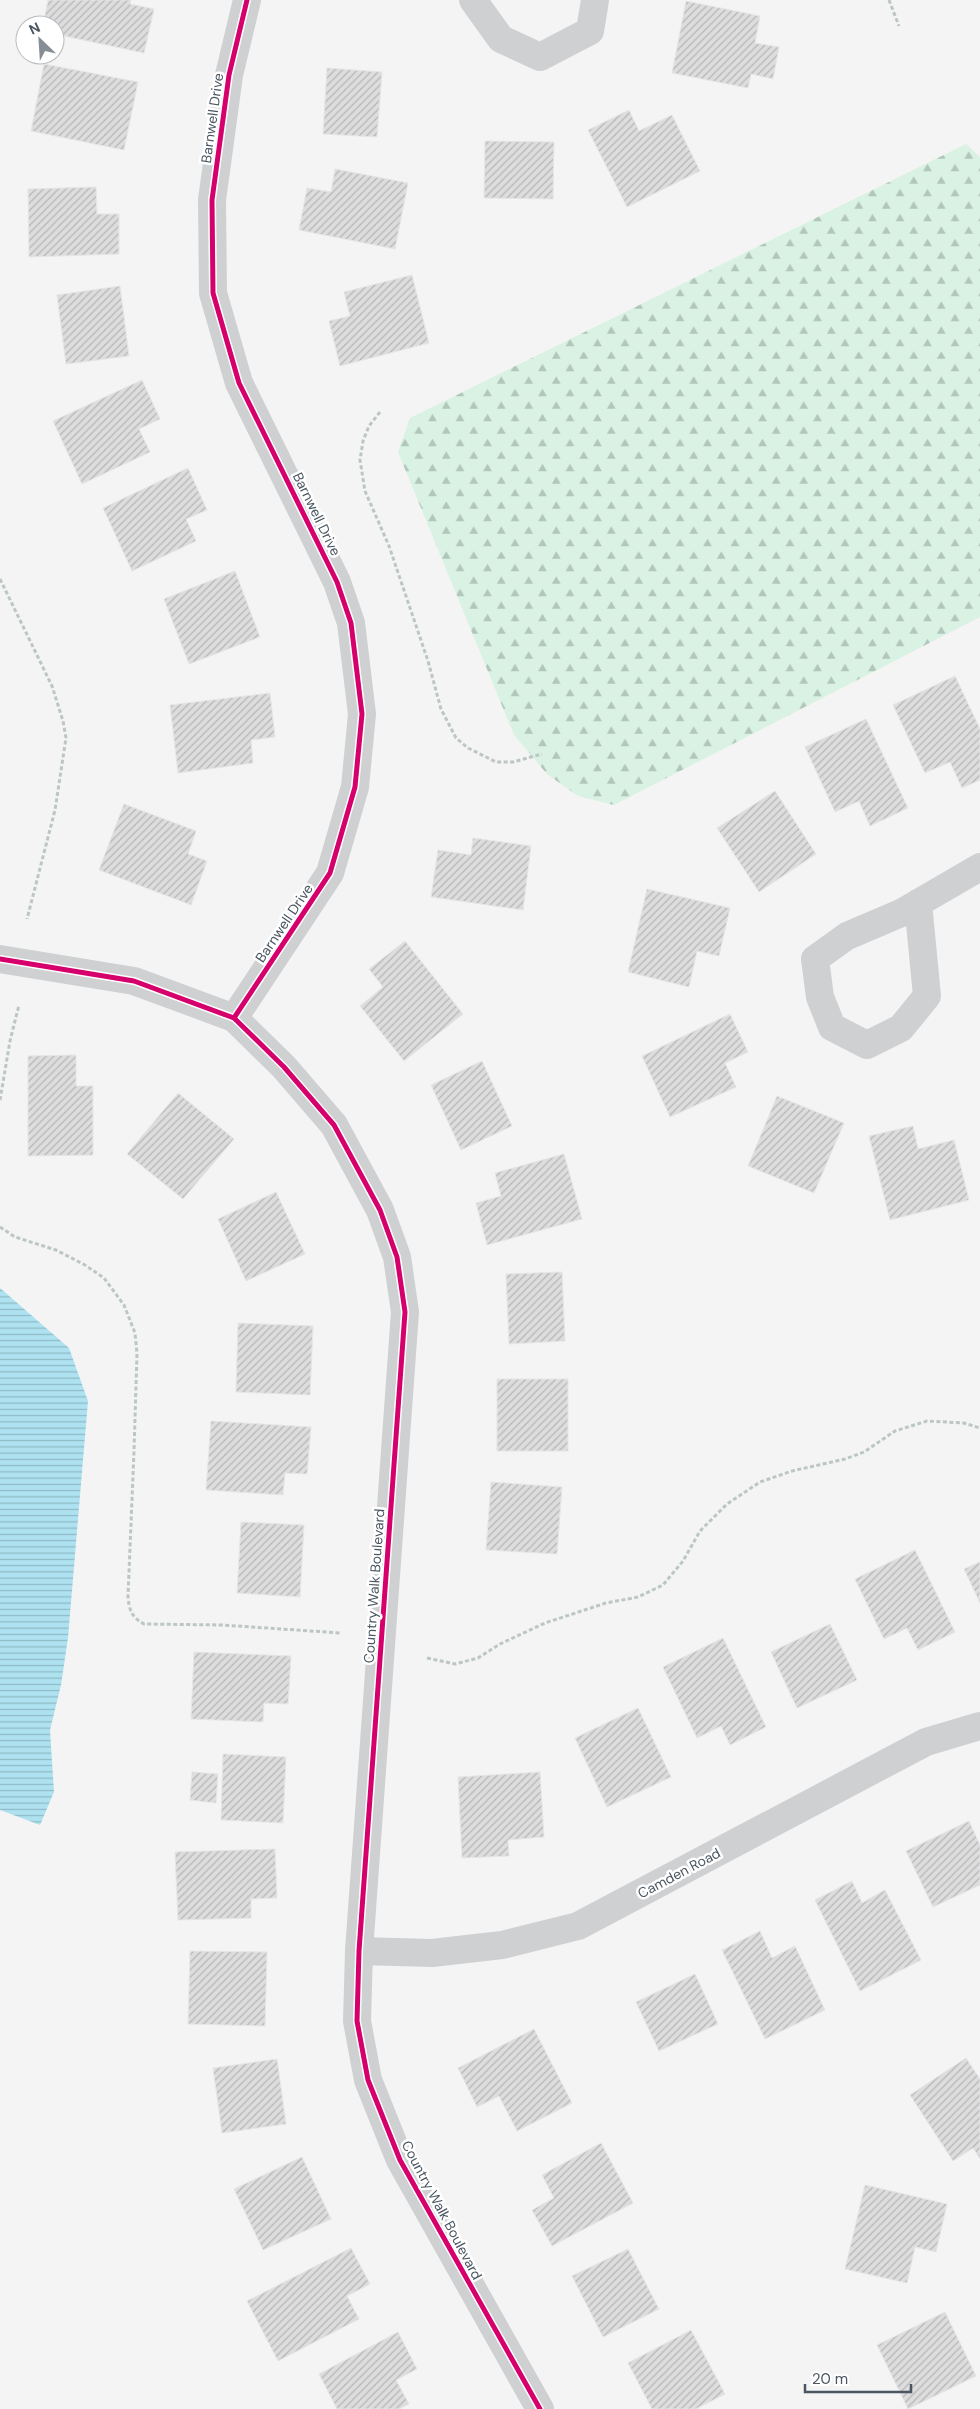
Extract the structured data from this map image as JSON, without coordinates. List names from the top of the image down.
{
  "streets": {
    "street": ["Barnwell Drive", "Country Walk Boulevard", "Camden Road"]
  },
  "crossings": [
    ["Barnwell Drive", "Country Walk Boulevard"],
    ["Country Walk Boulevard", "Camden Road"]
  ],
  "scale_bar": "20 m",
  "north": "top left"
}
